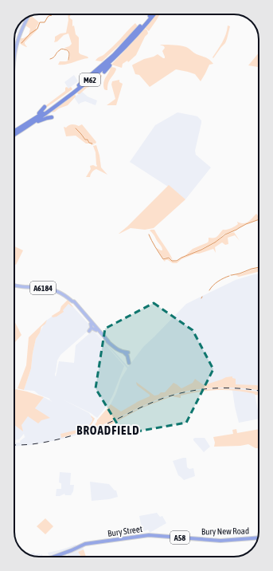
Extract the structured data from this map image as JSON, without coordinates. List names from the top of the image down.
{
  "streets": {
    "highway": [
      "M62",
      "Bury Street",
      "Bury New Road",
      "A58"
    ],
    "main road": ["A6184"]
  },
  "crossings": [
    ["Bury Street", "Bury New Road"]
  ],
  "districts": ["BROADFIELD"]
}
